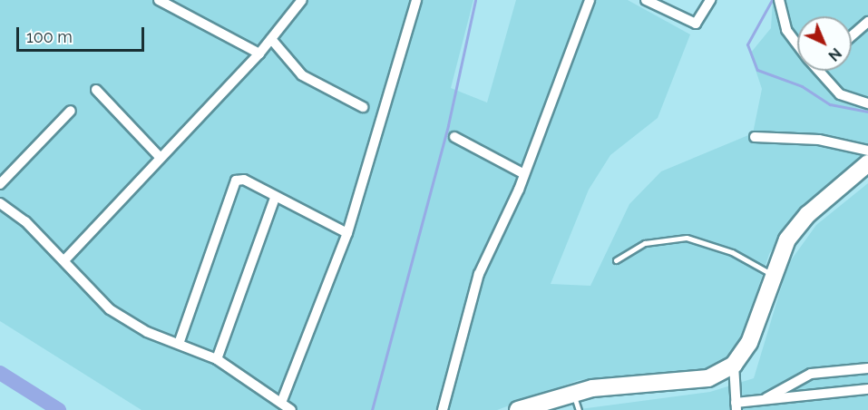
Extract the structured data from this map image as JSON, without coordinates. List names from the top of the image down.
{
  "scale_bar": "100 m",
  "north": "bottom right"
}
